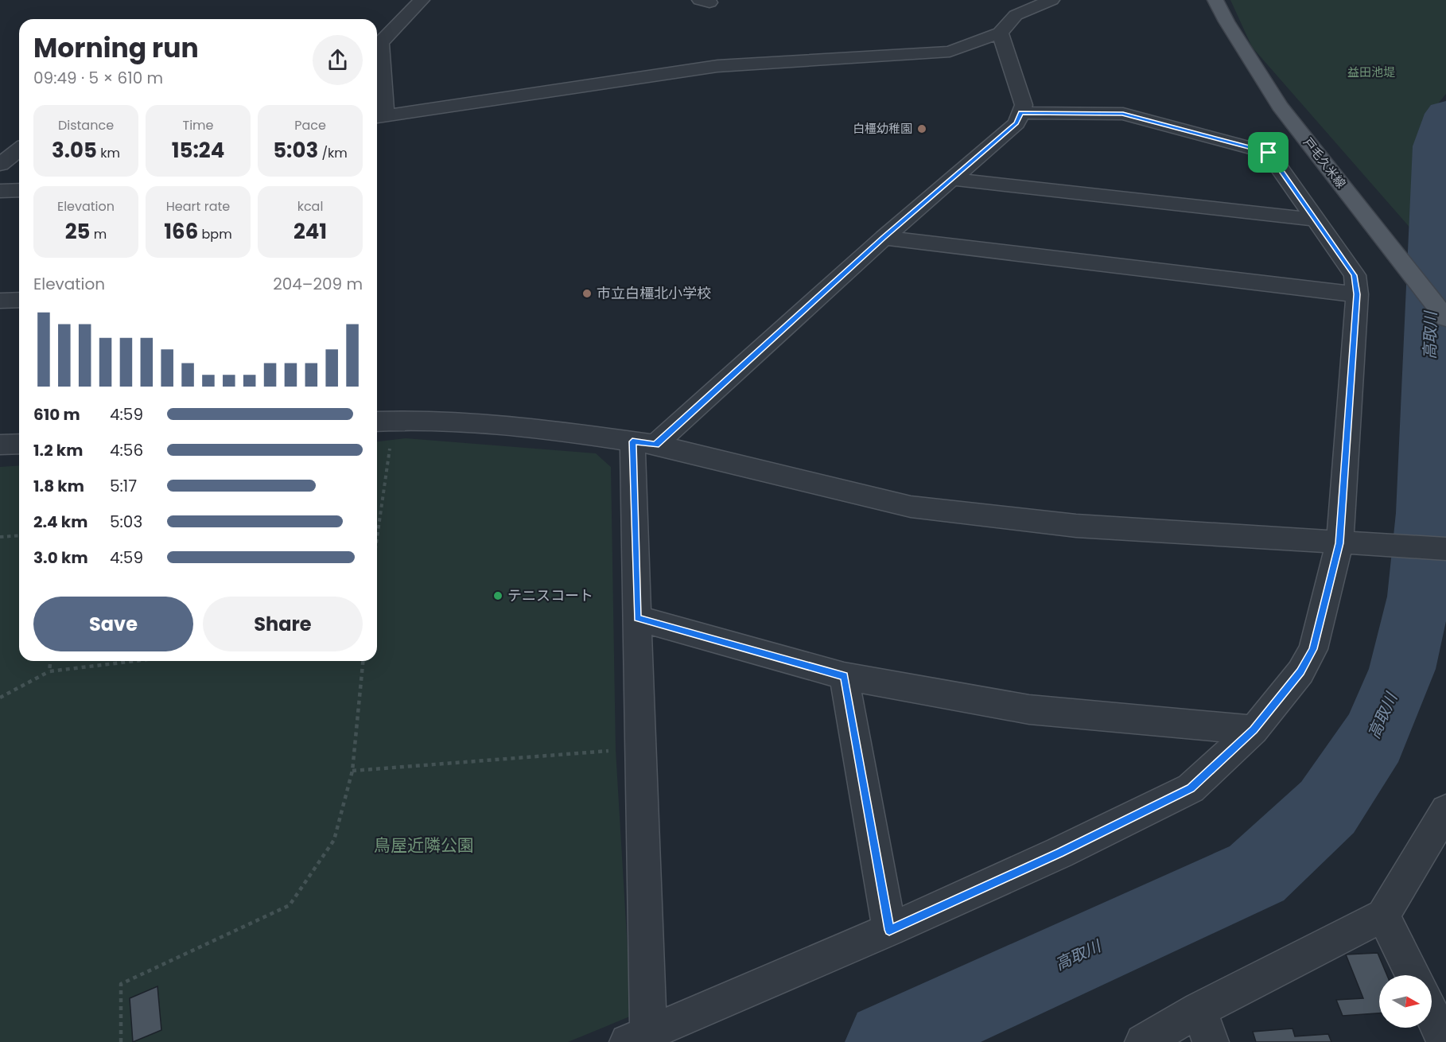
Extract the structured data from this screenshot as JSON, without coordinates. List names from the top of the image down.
{
  "streets": {
    "main road": ["戸毛久米線"]
  },
  "water": ["高取川"],
  "parks": ["益田池堤", "鳥屋近隣公園"],
  "places": ["白橿幼稚園", "市立白橿北小学校", "テニスコート"],
  "north": "right",
  "page": {
    "heading": ["Morning run", "09:49 · 5 × 610 m"],
    "stats": [
      ["Distance", "3.05 km"],
      ["Time", "15:24"],
      ["Pace", "5:03 /km"],
      ["Elevation", "25 m"],
      ["Heart rate", "166 bpm"],
      ["kcal", "241"]
    ],
    "chart": ["Elevation", "204–209 m"],
    "list": [
      {
        "name": "610 m",
        "note": "4:59"
      },
      {
        "name": "1.2 km",
        "note": "4:56"
      },
      {
        "name": "1.8 km",
        "note": "5:17"
      },
      {
        "name": "2.4 km",
        "note": "5:03"
      },
      {
        "name": "3.0 km",
        "note": "4:59"
      }
    ],
    "buttons": ["Save", "Share"]
  }
}
